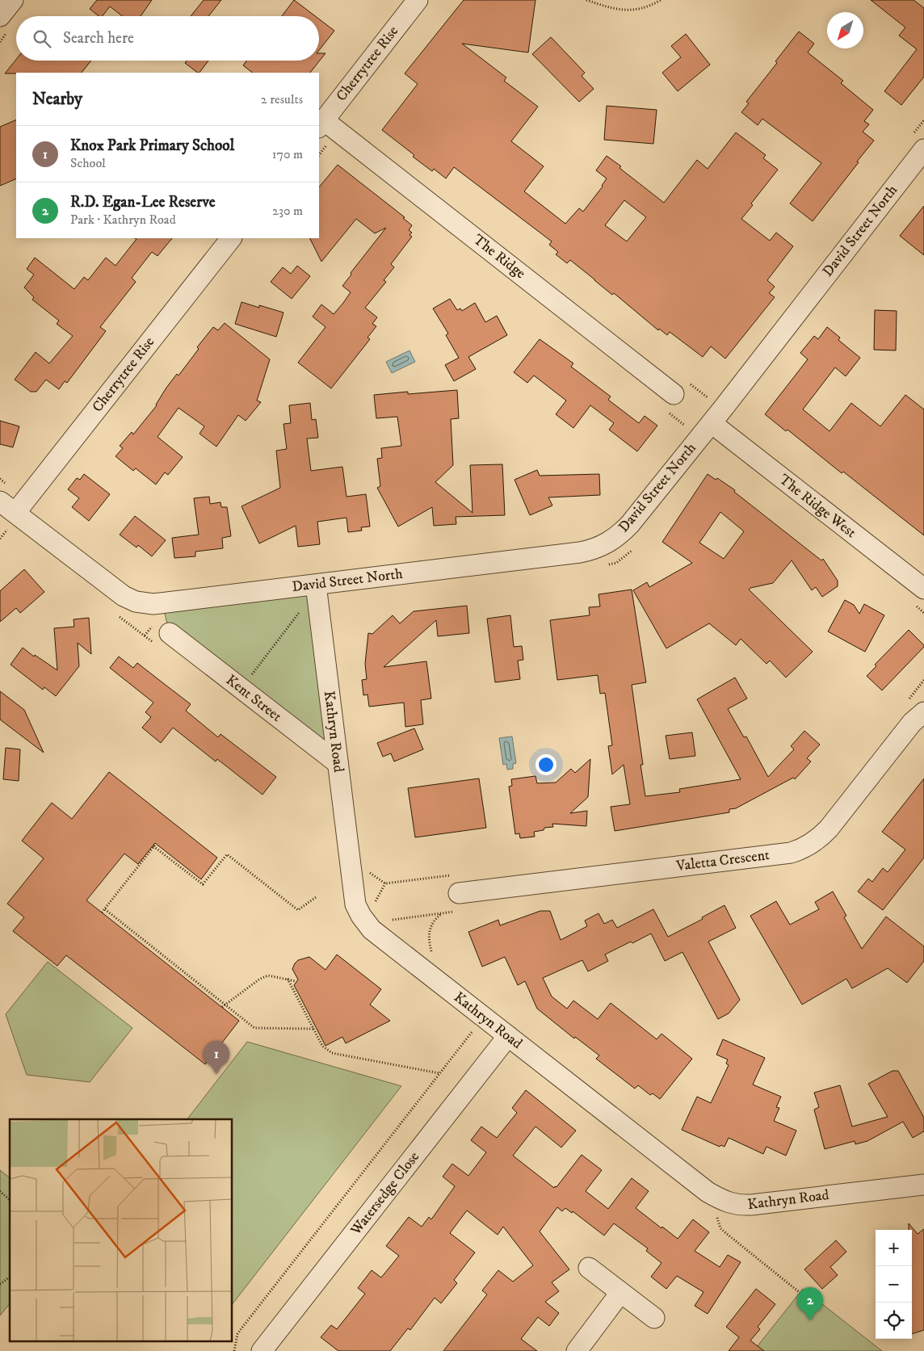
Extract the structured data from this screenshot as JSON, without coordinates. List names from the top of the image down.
{
  "streets": {
    "street": [
      "Cherrytree Rise",
      "David Street North",
      "The Ridge",
      "The Ridge West",
      "Kent Street",
      "Kathryn Road",
      "Valetta Crescent",
      "Watersedge Close"
    ]
  },
  "crossings": [
    ["Cherrytree Rise", "David Street North"],
    ["Cherrytree Rise", "The Ridge"],
    ["David Street North", "The Ridge West"],
    ["David Street North", "Kathryn Road"],
    ["Kent Street", "Kathryn Road"],
    ["Kathryn Road", "Watersedge Close"]
  ],
  "north": "bottom left",
  "page": {
    "search": "Search here",
    "heading": ["Nearby", "2 results"],
    "list": [
      {
        "mark": "1",
        "name": "Knox Park Primary School",
        "note": "School",
        "value": "170 m"
      },
      {
        "mark": "2",
        "name": "R.D. Egan-Lee Reserve",
        "note": "Park · Kathryn Road",
        "value": "230 m"
      }
    ],
    "pins": ["1", "2"],
    "map_buttons": ["+", "−"]
  }
}
